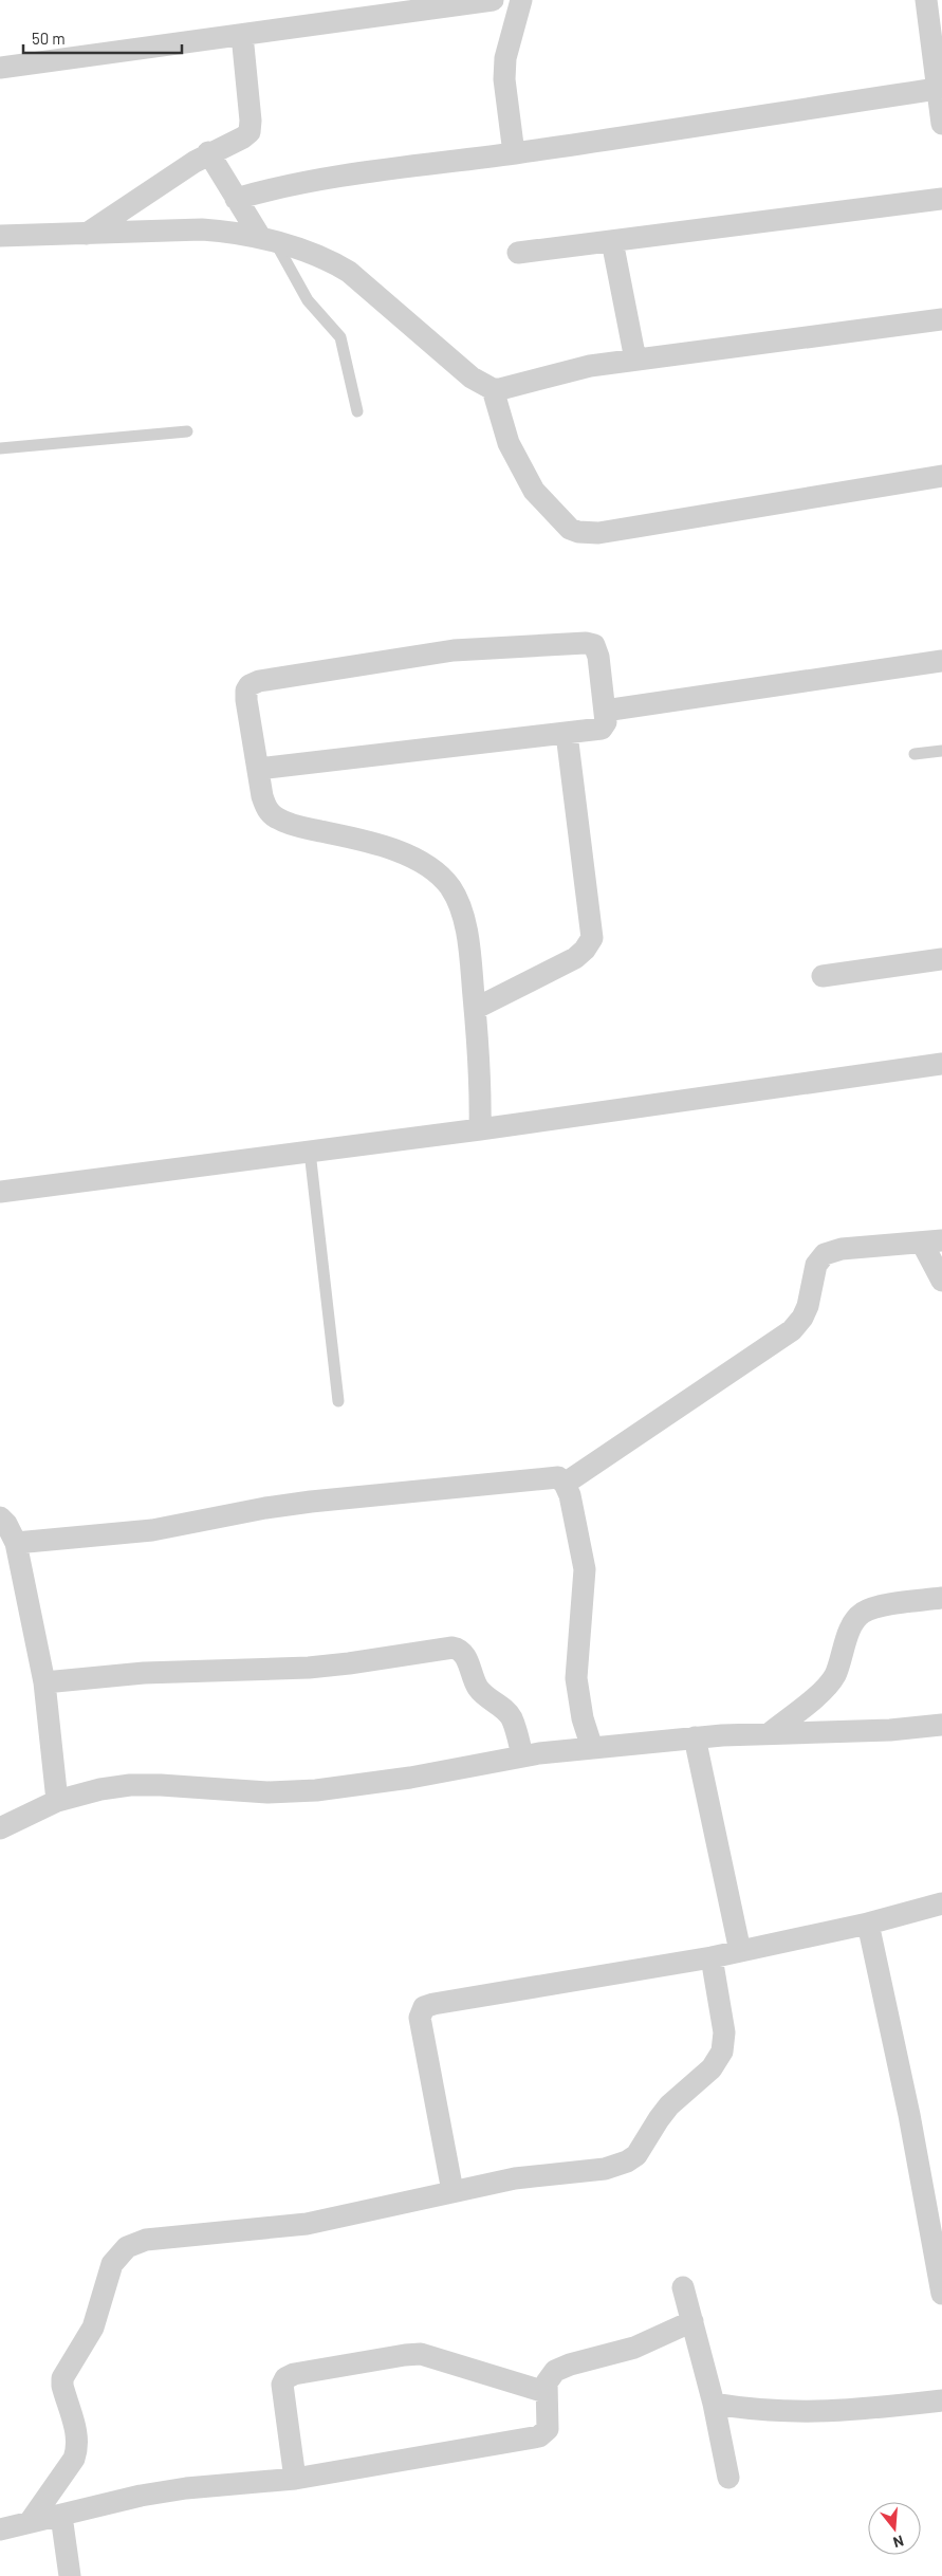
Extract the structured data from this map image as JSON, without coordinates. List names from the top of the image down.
{
  "scale_bar": "50 m",
  "north": "bottom"
}
